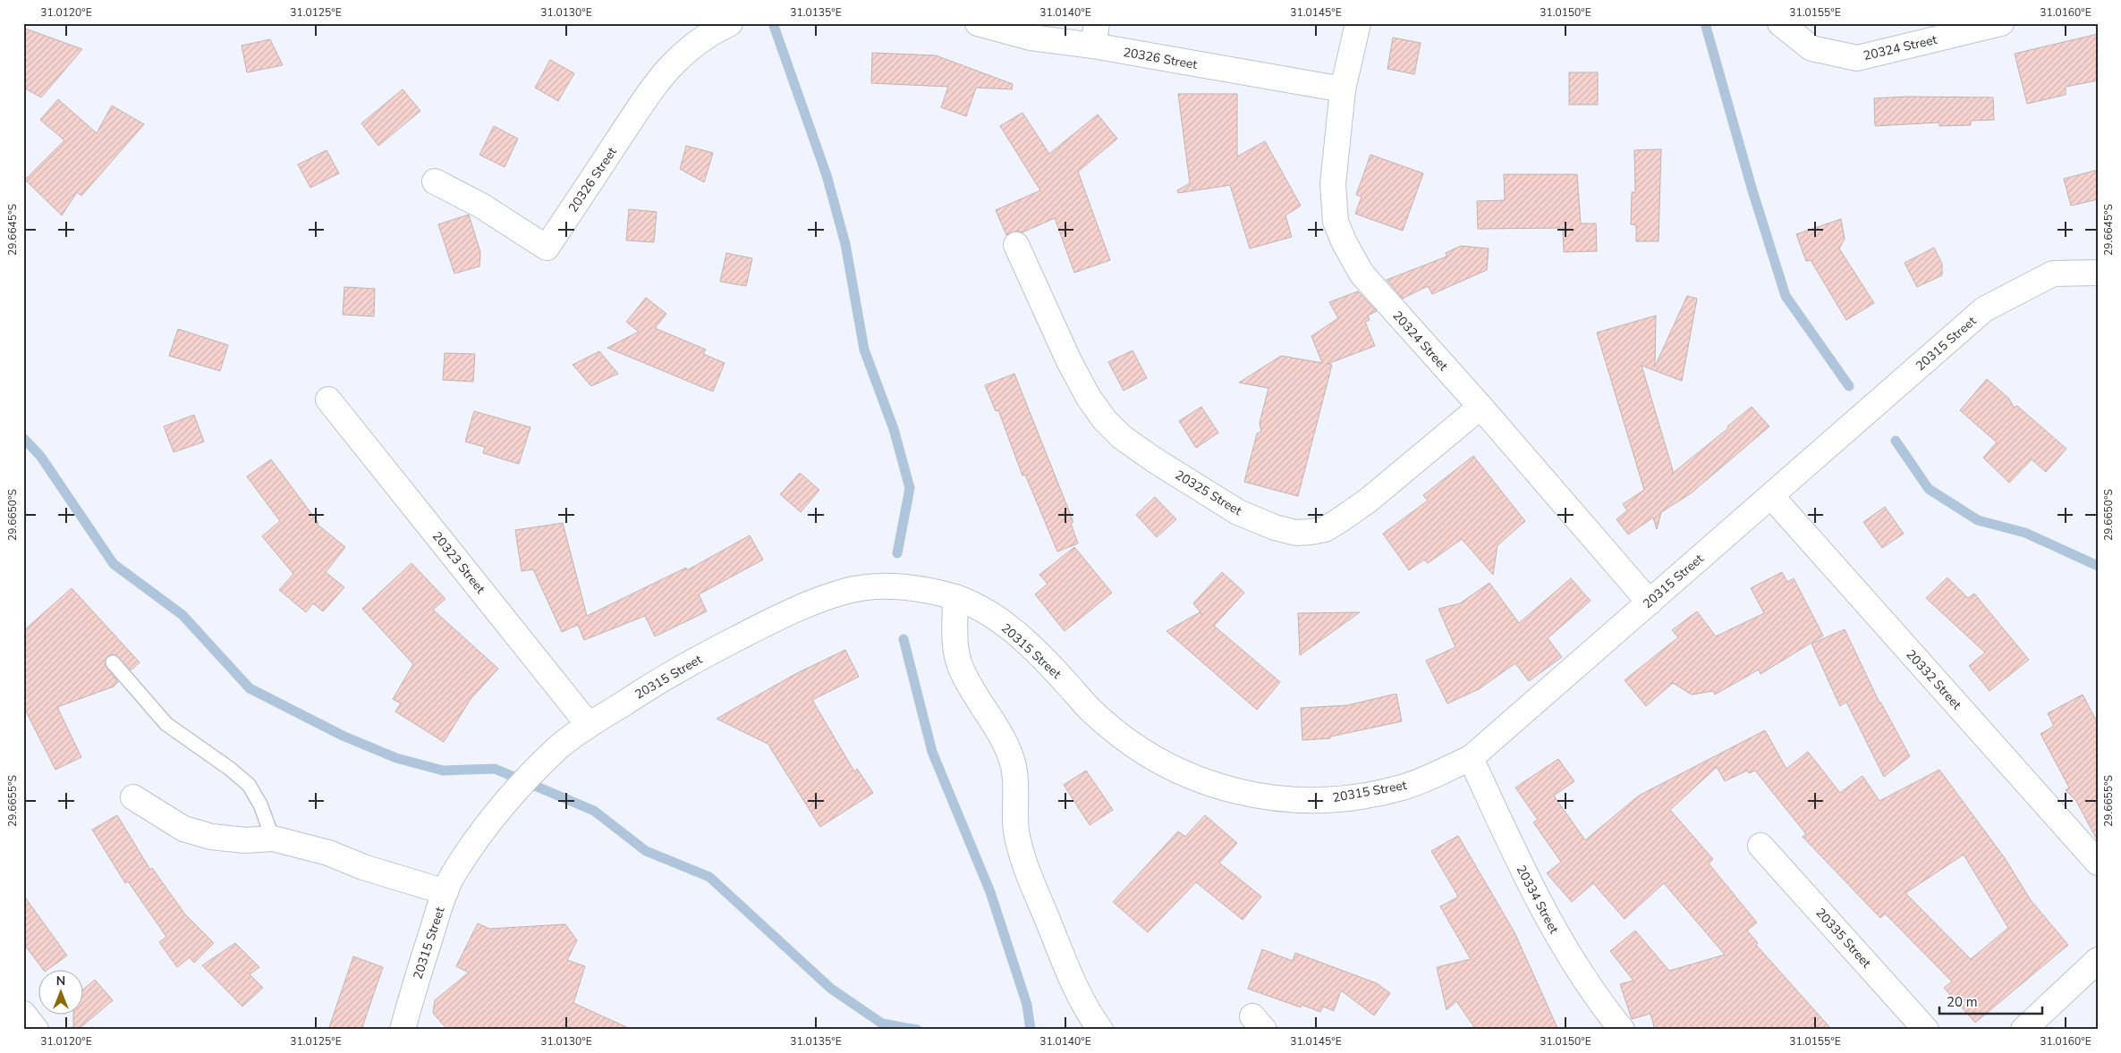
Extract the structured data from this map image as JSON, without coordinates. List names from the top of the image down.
{
  "streets": {
    "street": [
      "20324 Street",
      "20326 Street",
      "20315 Street",
      "20325 Street",
      "20323 Street",
      "20332 Street",
      "20334 Street",
      "20335 Street"
    ]
  },
  "crossings": [
    ["20324 Street", "20326 Street"],
    ["20324 Street", "20315 Street"],
    ["20324 Street", "20325 Street"],
    ["20315 Street", "20323 Street"],
    ["20315 Street", "20332 Street"],
    ["20315 Street", "20334 Street"]
  ],
  "scale_bar": "20 m",
  "north": "top",
  "coordinates": [
    "31.0120°E",
    "31.0125°E",
    "31.0130°E",
    "31.0135°E",
    "31.0140°E",
    "31.0145°E",
    "31.0150°E",
    "31.0155°E",
    "31.0160°E",
    "29.6645°S",
    "29.6650°S",
    "29.6655°S"
  ]
}
